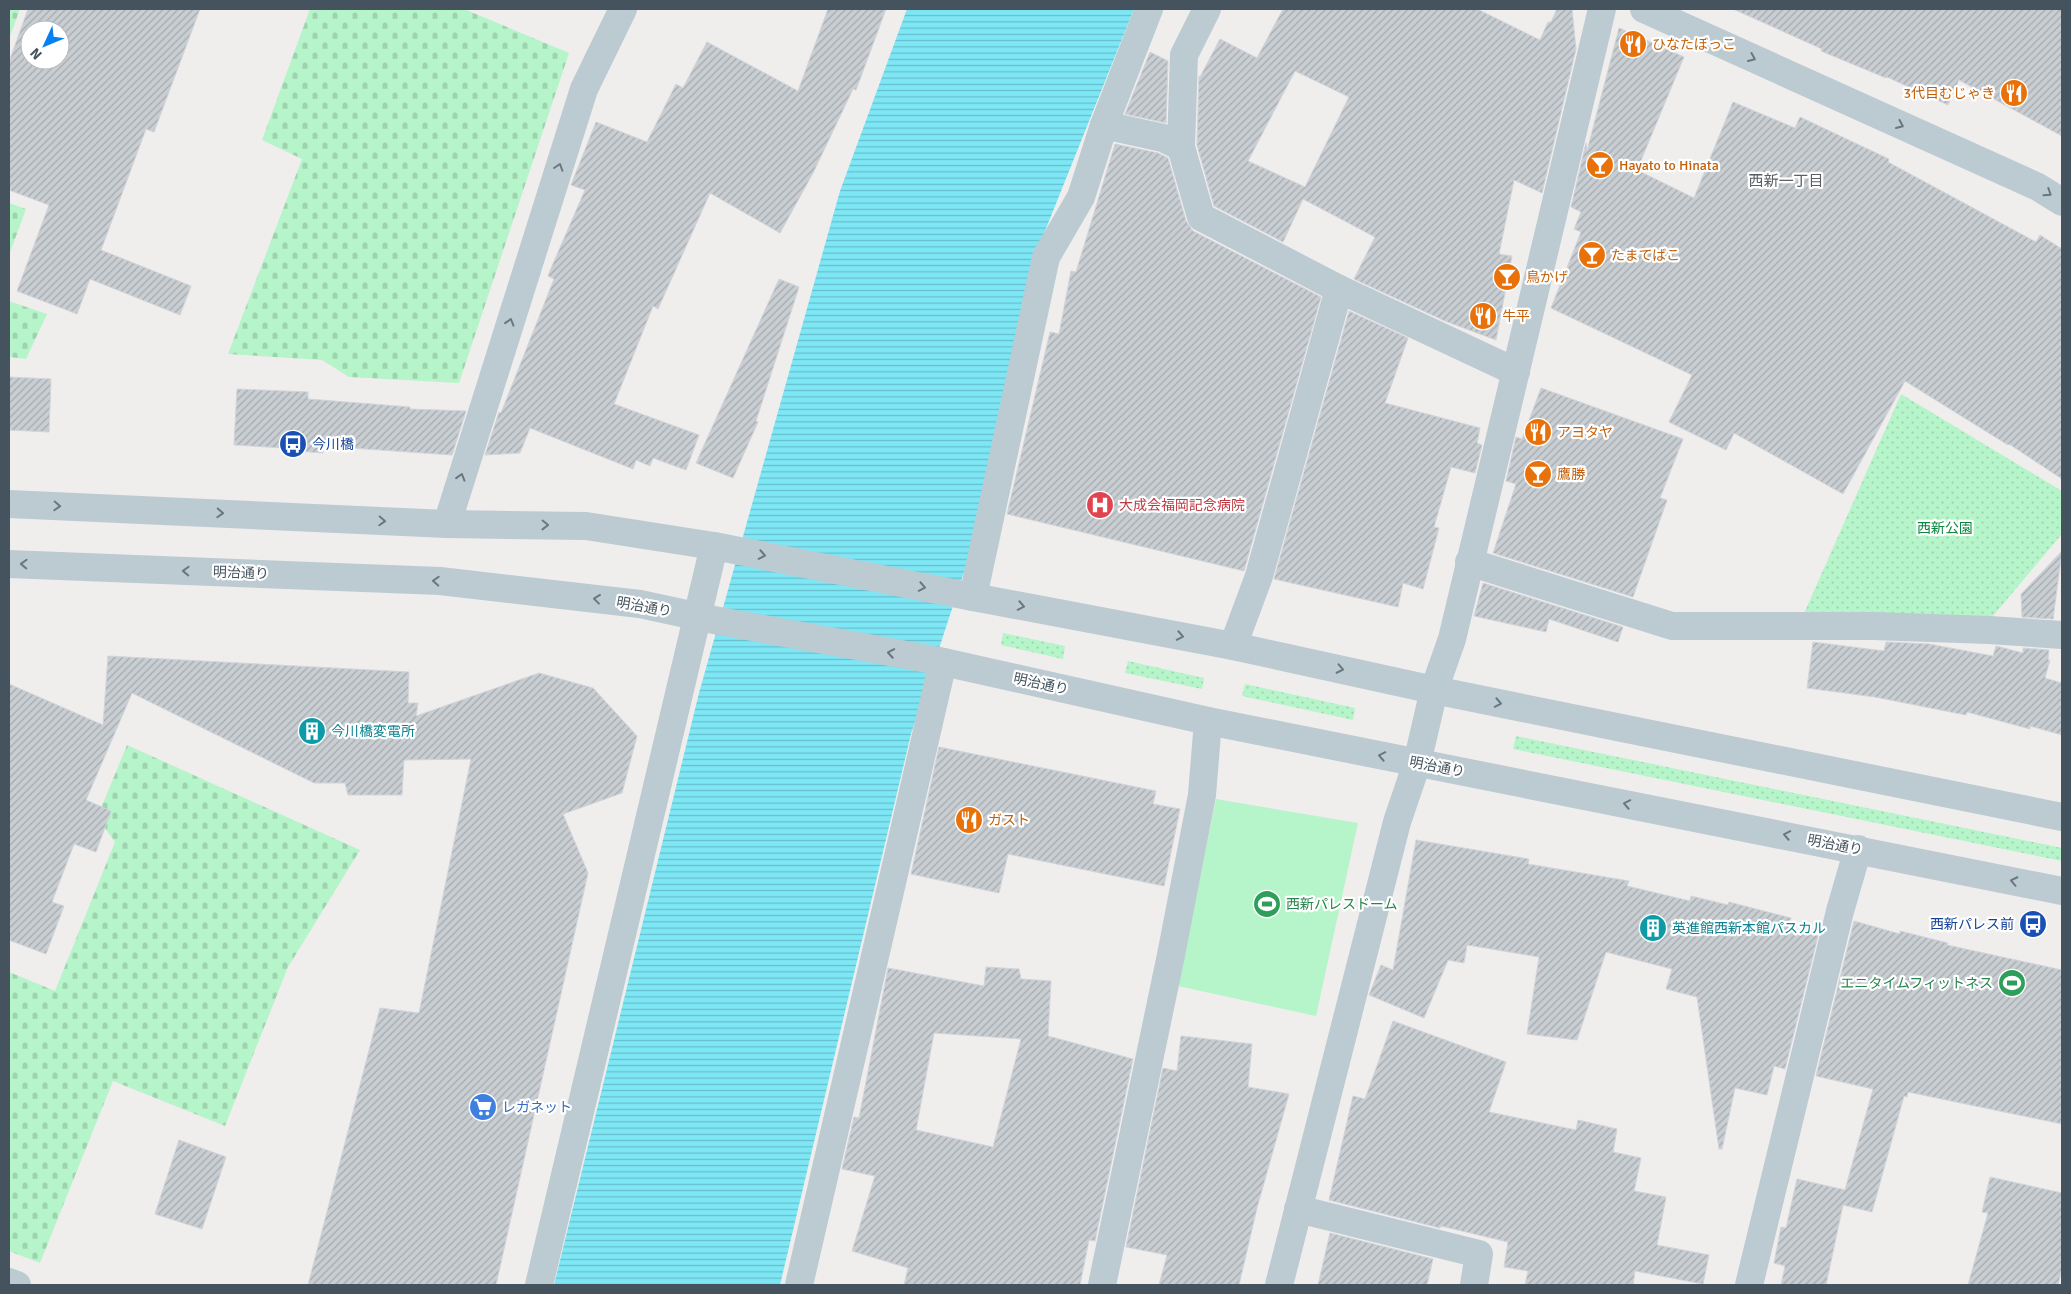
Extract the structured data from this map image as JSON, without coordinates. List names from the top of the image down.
{
  "streets": {
    "street": ["明治通り"]
  },
  "districts": ["西新一丁目"],
  "parks": ["西新公園"],
  "places": {
    "restaurant": [
      "ひなたぼっこ",
      "3代目むじゃき",
      "牛平",
      "アヨタヤ",
      "ガスト"
    ],
    "bar": [
      "Hayato to Hinata",
      "たまてばこ",
      "鳥かげ",
      "鷹勝"
    ],
    "bus stop": ["今川橋", "西新パレス前"],
    "hospital": ["大成会福岡記念病院"],
    "building": ["今川橋変電所", "英進館西新本館パスカル"],
    "sports": ["西新パレスドーム", "エニタイムフィットネス"],
    "supermarket": ["レガネット"]
  },
  "north": "bottom left"
}
